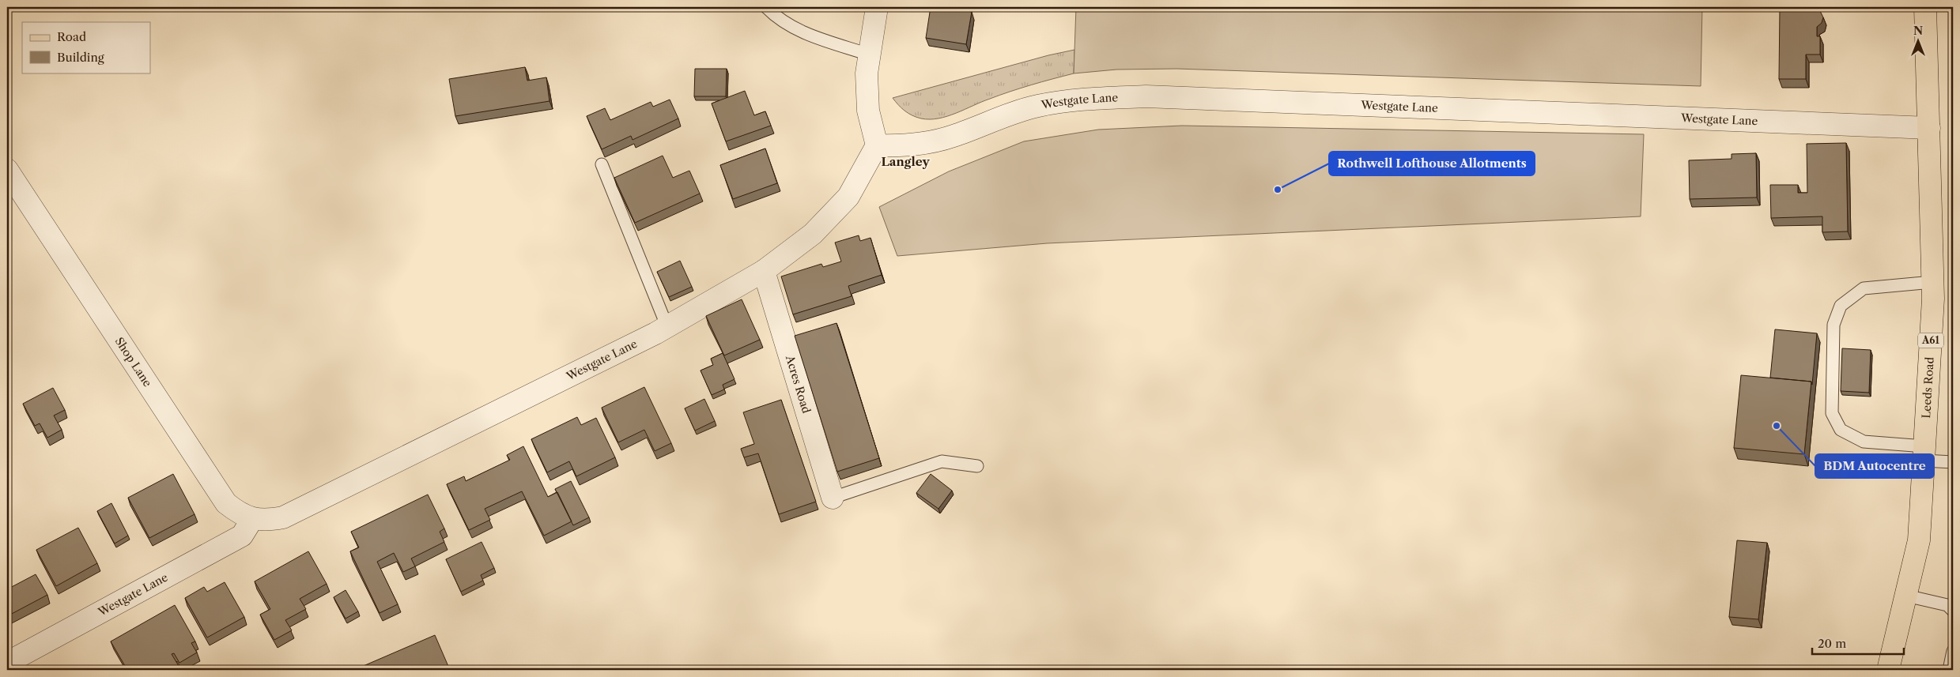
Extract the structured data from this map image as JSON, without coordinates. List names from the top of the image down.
{
  "streets": {
    "main road": ["A61", "Leeds Road"],
    "street": ["Westgate Lane", "Shop Lane", "Acres Road"]
  },
  "crossings": [
    ["Westgate Lane", "Shop Lane"],
    ["Westgate Lane", "Acres Road"],
    ["Westgate Lane", "Leeds Road"]
  ],
  "districts": ["Langley"],
  "places": ["Rothwell Lofthouse Allotments", "BDM Autocentre"],
  "legend": ["Road", "Building"],
  "scale_bar": "20 m",
  "north": "top"
}
